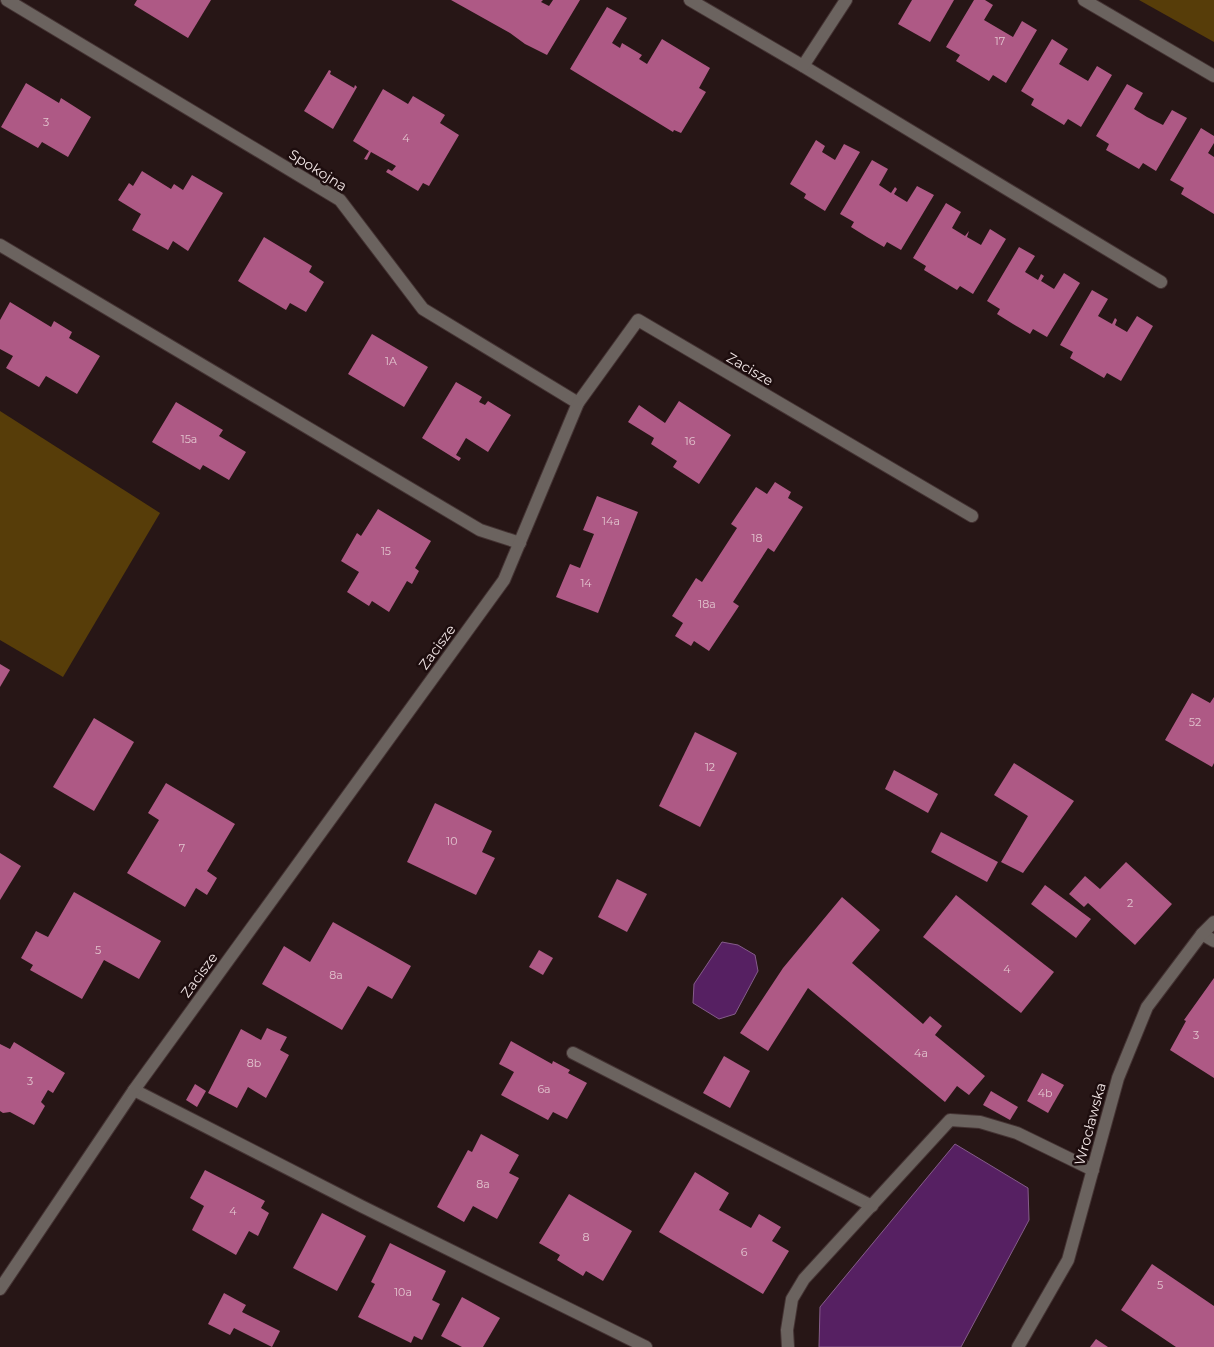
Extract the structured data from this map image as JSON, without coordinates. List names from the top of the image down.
{
  "streets": {
    "street": ["Spokojna", "Zacisze", "Wrocławska"]
  },
  "crossings": [
    ["Spokojna", "Zacisze"]
  ],
  "house_numbers": [
    "17",
    "3",
    "4",
    "1A",
    "15a",
    "16",
    "14a",
    "18",
    "15",
    "14",
    "18a",
    "52",
    "12",
    "10",
    "7",
    "2",
    "5",
    "4",
    "8a",
    "3",
    "4a",
    "8b",
    "3",
    "6a",
    "4b",
    "8a",
    "4",
    "8",
    "6",
    "5",
    "10a"
  ]
}
